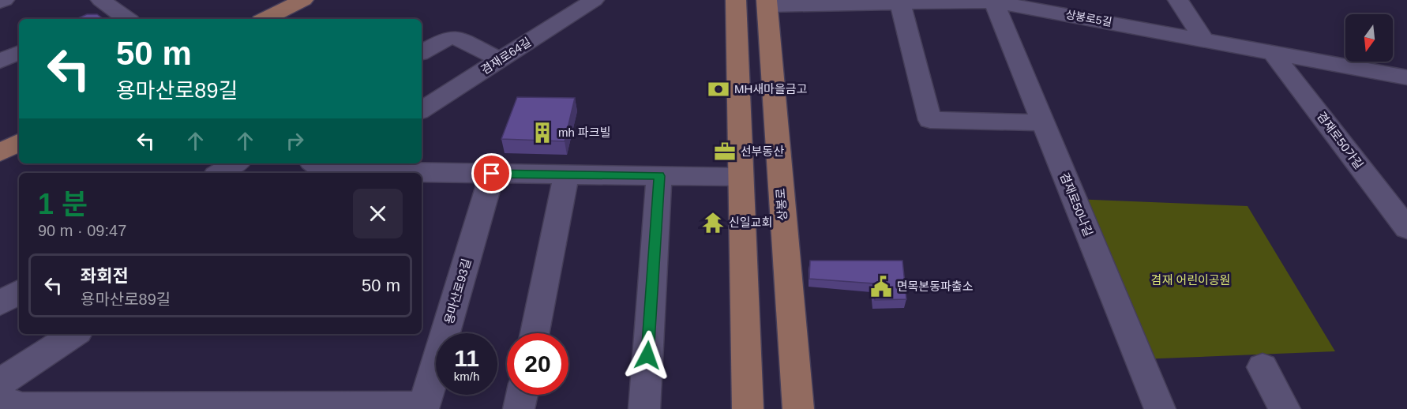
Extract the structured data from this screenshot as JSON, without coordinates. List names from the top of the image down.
{
  "streets": {
    "main road": ["상봉로"],
    "street": [
      "상봉로5길",
      "겸재로64길",
      "겸재로50가길",
      "겸재로50나길",
      "용마산로93길"
    ]
  },
  "crossings": [
    ["상봉로5길", "겸재로50가길"],
    ["상봉로5길", "상봉로"],
    ["상봉로5길", "겸재로50나길"]
  ],
  "parks": ["겸재 어린이공원"],
  "places": {
    "bank": ["MH새마을금고"],
    "building": ["mh 파크빌"],
    "office": ["선부동산"],
    "temple": ["신일교회"],
    "public building": ["면목본동파출소"]
  },
  "north": "bottom",
  "page": {
    "turn": ["50 m", "용마산로89길"],
    "heading": ["1 분", "90 m · 09:47"],
    "list": [
      {
        "name": "좌회전",
        "note": "용마산로89길",
        "value": "50 m"
      }
    ],
    "speed": "11 km/h",
    "limit": "20"
  }
}
